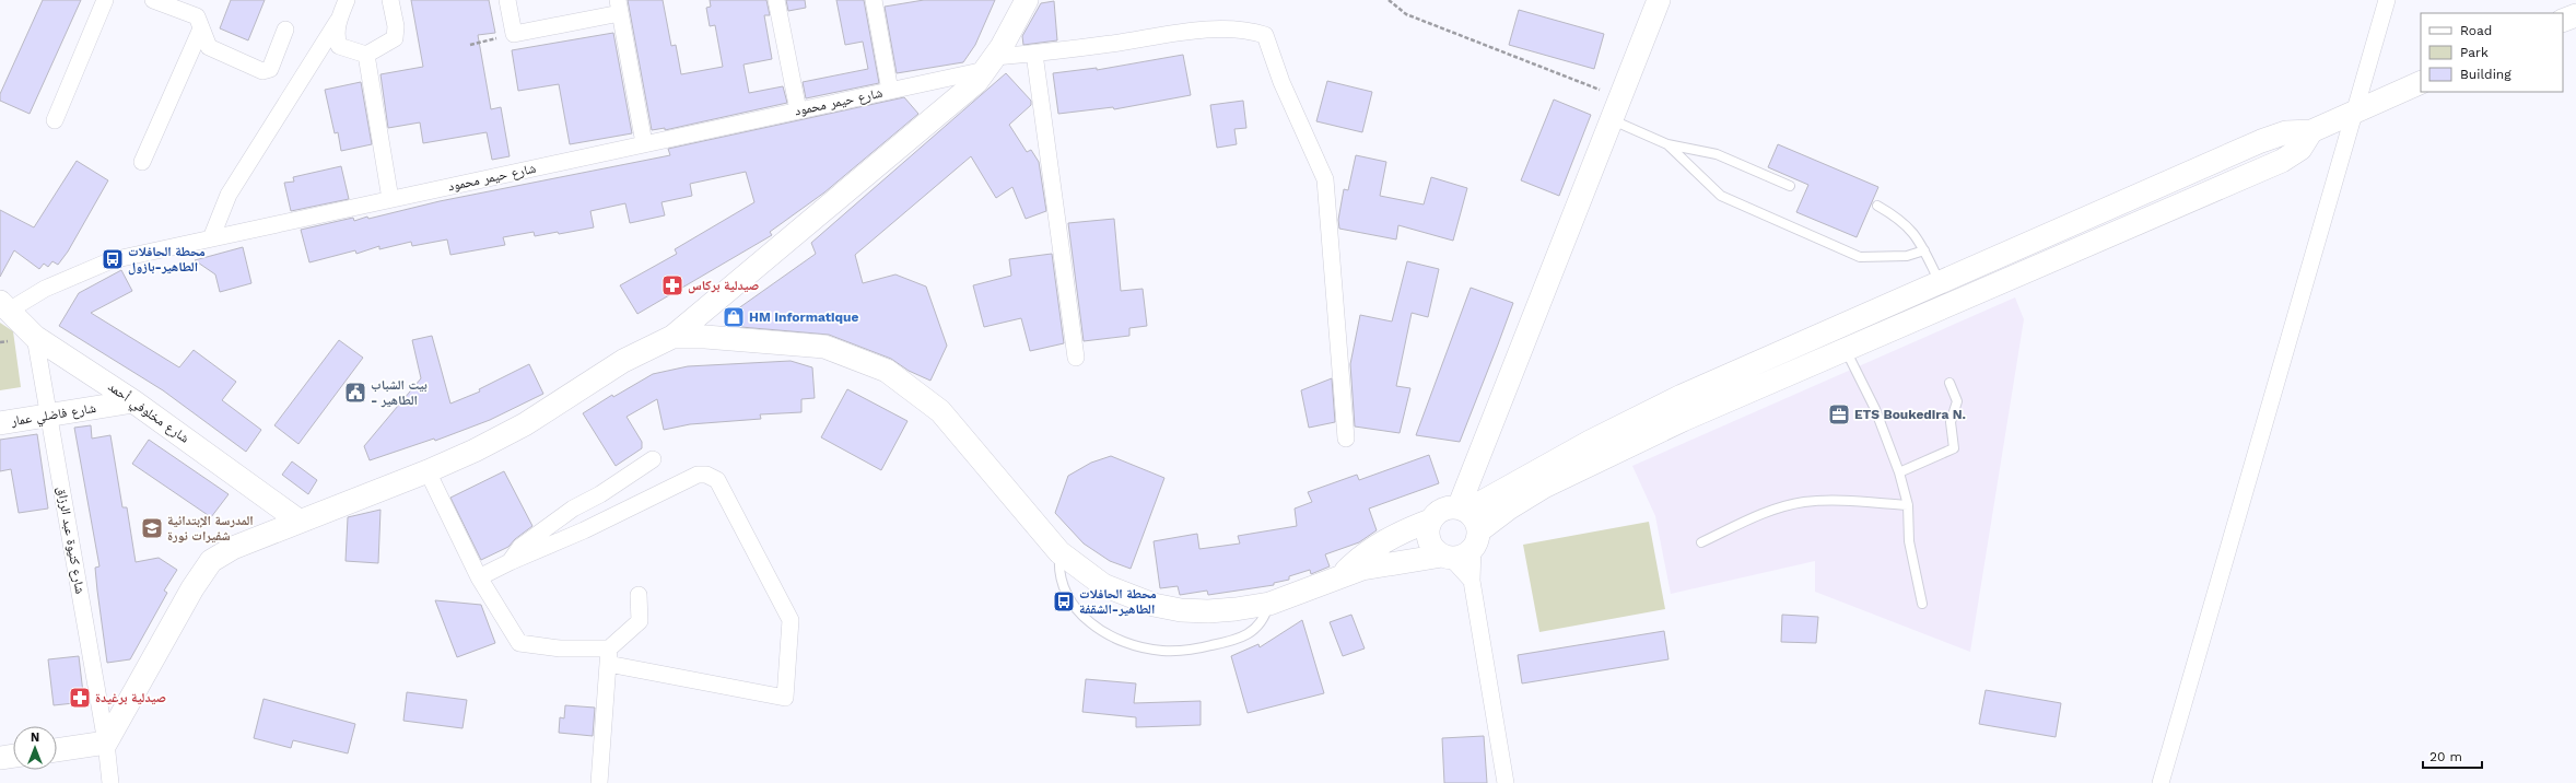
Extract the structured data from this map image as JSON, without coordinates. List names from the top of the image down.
{
  "streets": {
    "main road": ["شارع مخلوفي أحمد", "شارع فاضلي عمار"],
    "street": ["شارع حيمر محمود", "شارع كنيوة عبد الرزاق"]
  },
  "crossings": [
    ["شارع حيمر محمود", "شارع مخلوفي أحمد"],
    ["شارع مخلوفي أحمد", "شارع فاضلي عمار"],
    ["شارع مخلوفي أحمد", "شارع كنيوة عبد الرزاق"],
    ["شارع فاضلي عمار", "شارع كنيوة عبد الرزاق"]
  ],
  "places": {
    "bus stop": ["محطة الحافلات الطاهير-بازول", "محطة الحافلات الطاهير-الشقفة"],
    "pharmacy": ["صيدلية بركاس", "صيدلية برغيدة"],
    "shop": ["HM Informatique"],
    "public building": ["بيت الشباب - الطاهير"],
    "office": ["ETS Boukedira N."],
    "school or university": ["المدرسة الإبتدائية شفيرات نورة"]
  },
  "legend": ["Road", "Park", "Building"],
  "scale_bar": "20 m",
  "north": "top"
}
